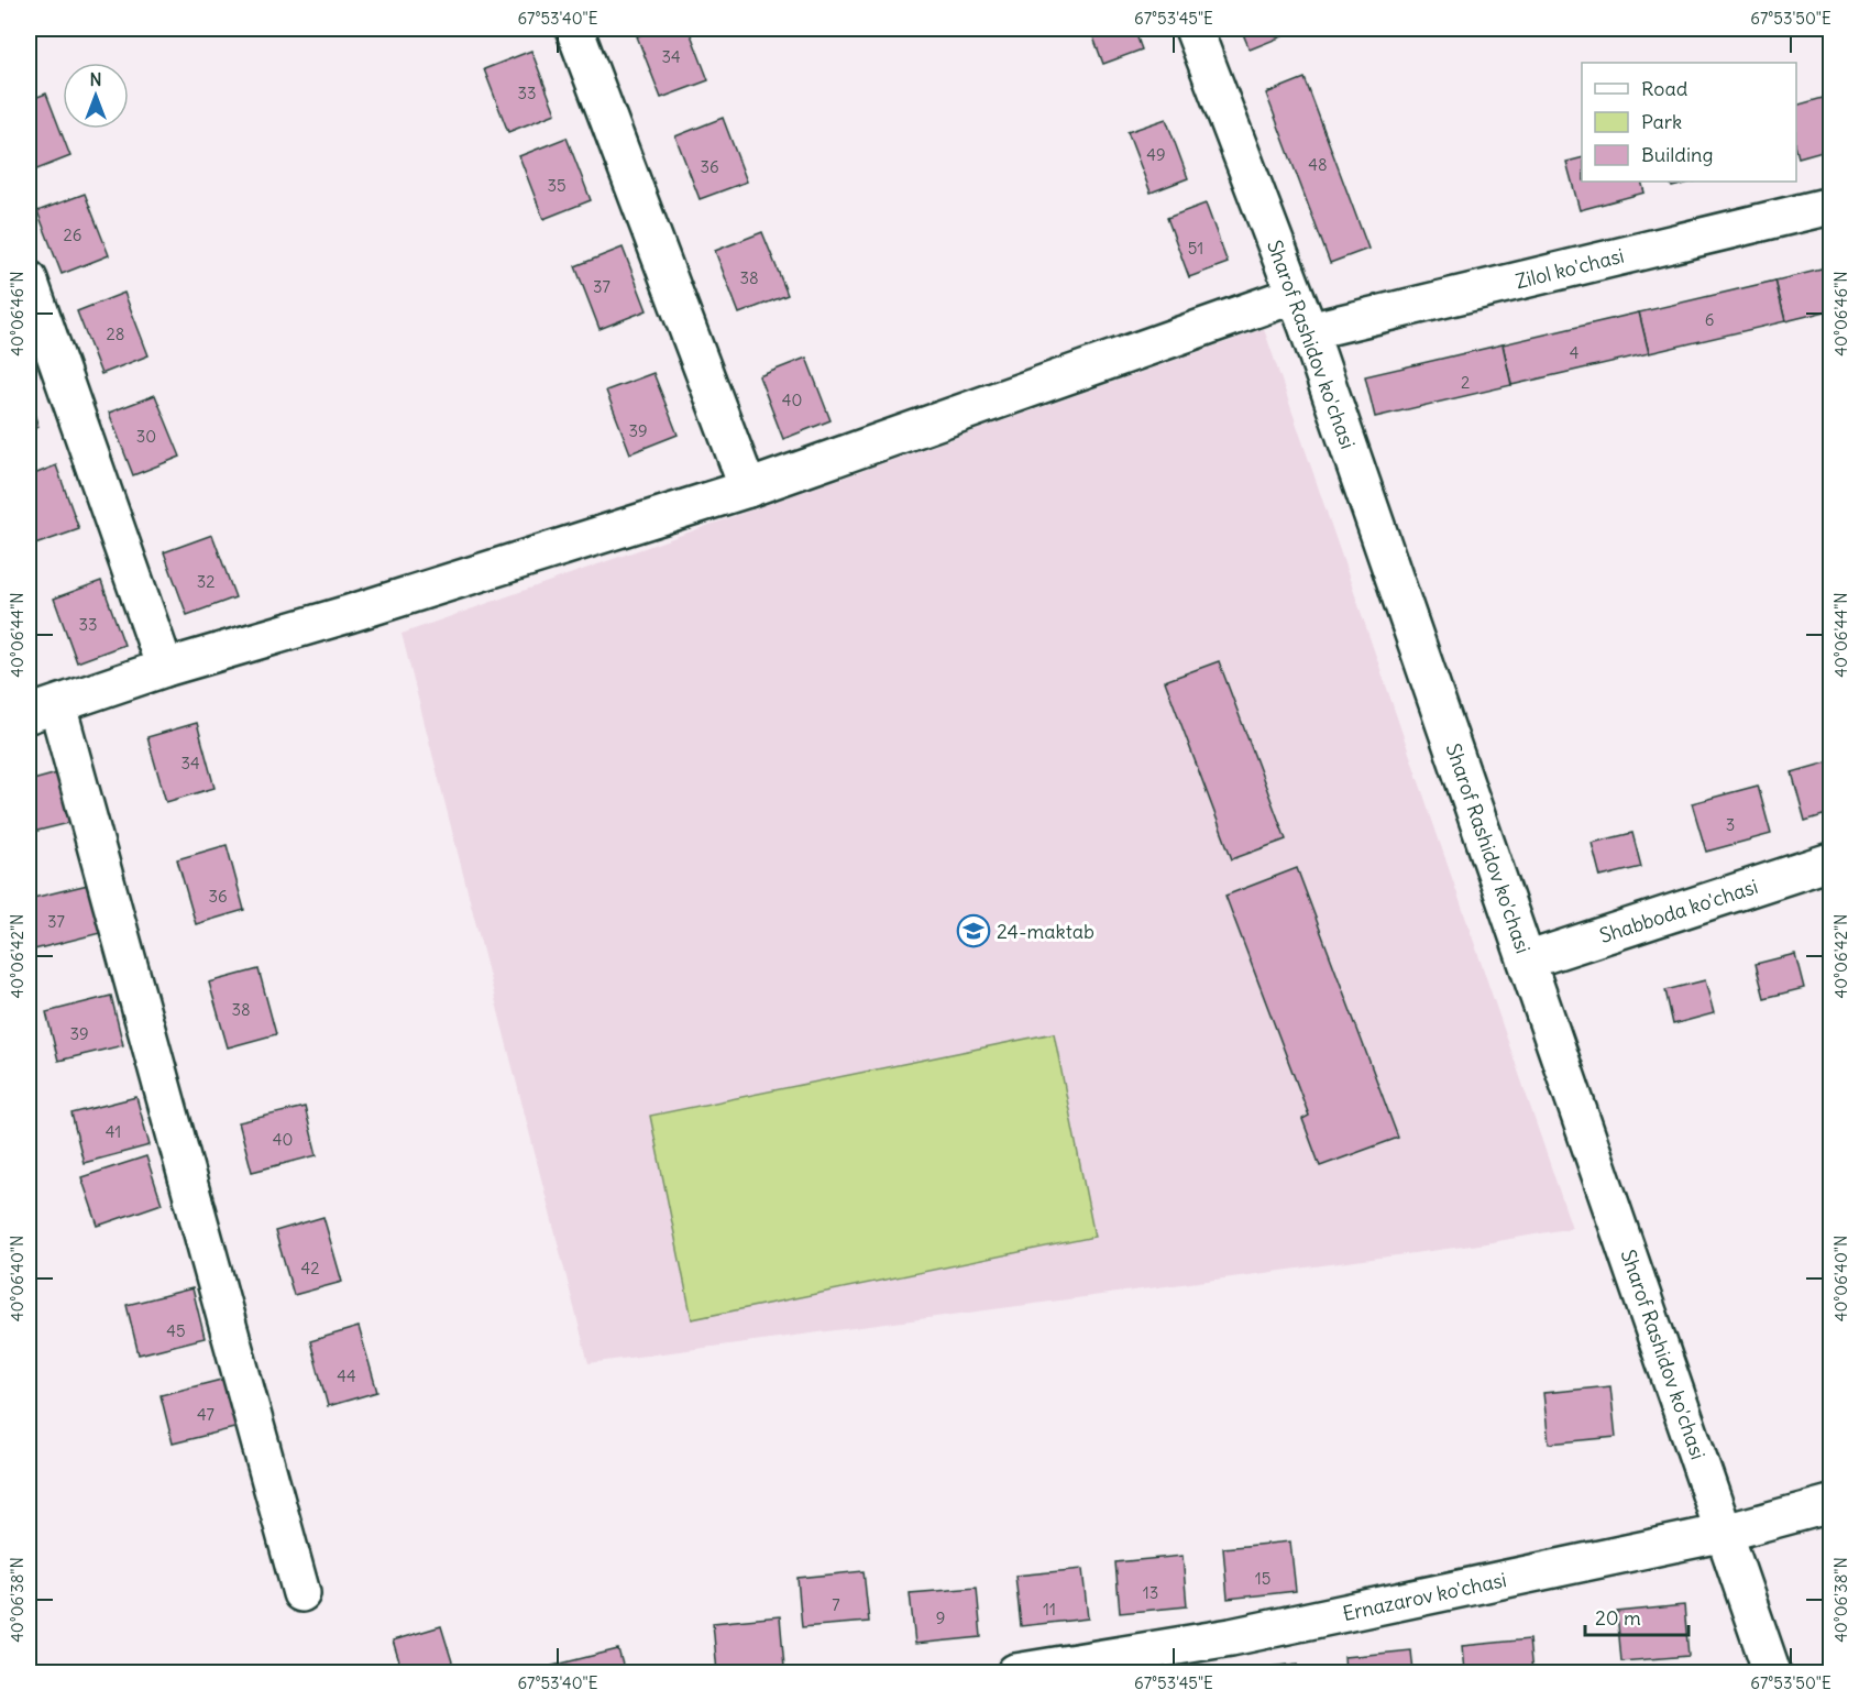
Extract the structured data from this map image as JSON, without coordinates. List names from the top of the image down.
{
  "streets": {
    "street": [
      "Zilol ko'chasi",
      "Sharof Rashidov ko'chasi",
      "Shabboda ko'chasi",
      "Ernazarov ko'chasi"
    ]
  },
  "crossings": [
    ["Zilol ko'chasi", "Sharof Rashidov ko'chasi"],
    ["Sharof Rashidov ko'chasi", "Shabboda ko'chasi"],
    ["Sharof Rashidov ko'chasi", "Ernazarov ko'chasi"]
  ],
  "places": {
    "school or university": ["24-maktab"]
  },
  "house_numbers": [
    "34",
    "33",
    "49",
    "48",
    "36",
    "35",
    "26",
    "51",
    "38",
    "37",
    "6",
    "28",
    "4",
    "2",
    "40",
    "39",
    "30",
    "32",
    "33",
    "34",
    "3",
    "36",
    "37",
    "38",
    "39",
    "41",
    "40",
    "42",
    "45",
    "44",
    "47",
    "15",
    "13",
    "7",
    "11",
    "9"
  ],
  "legend": ["Road", "Park", "Building"],
  "scale_bar": "20 m",
  "north": "top",
  "coordinates": [
    "67°53'40\"E",
    "67°53'45\"E",
    "67°53'50\"E",
    "40°06'46\"N",
    "40°06'44\"N",
    "40°06'42\"N",
    "40°06'40\"N",
    "40°06'38\"N"
  ]
}
